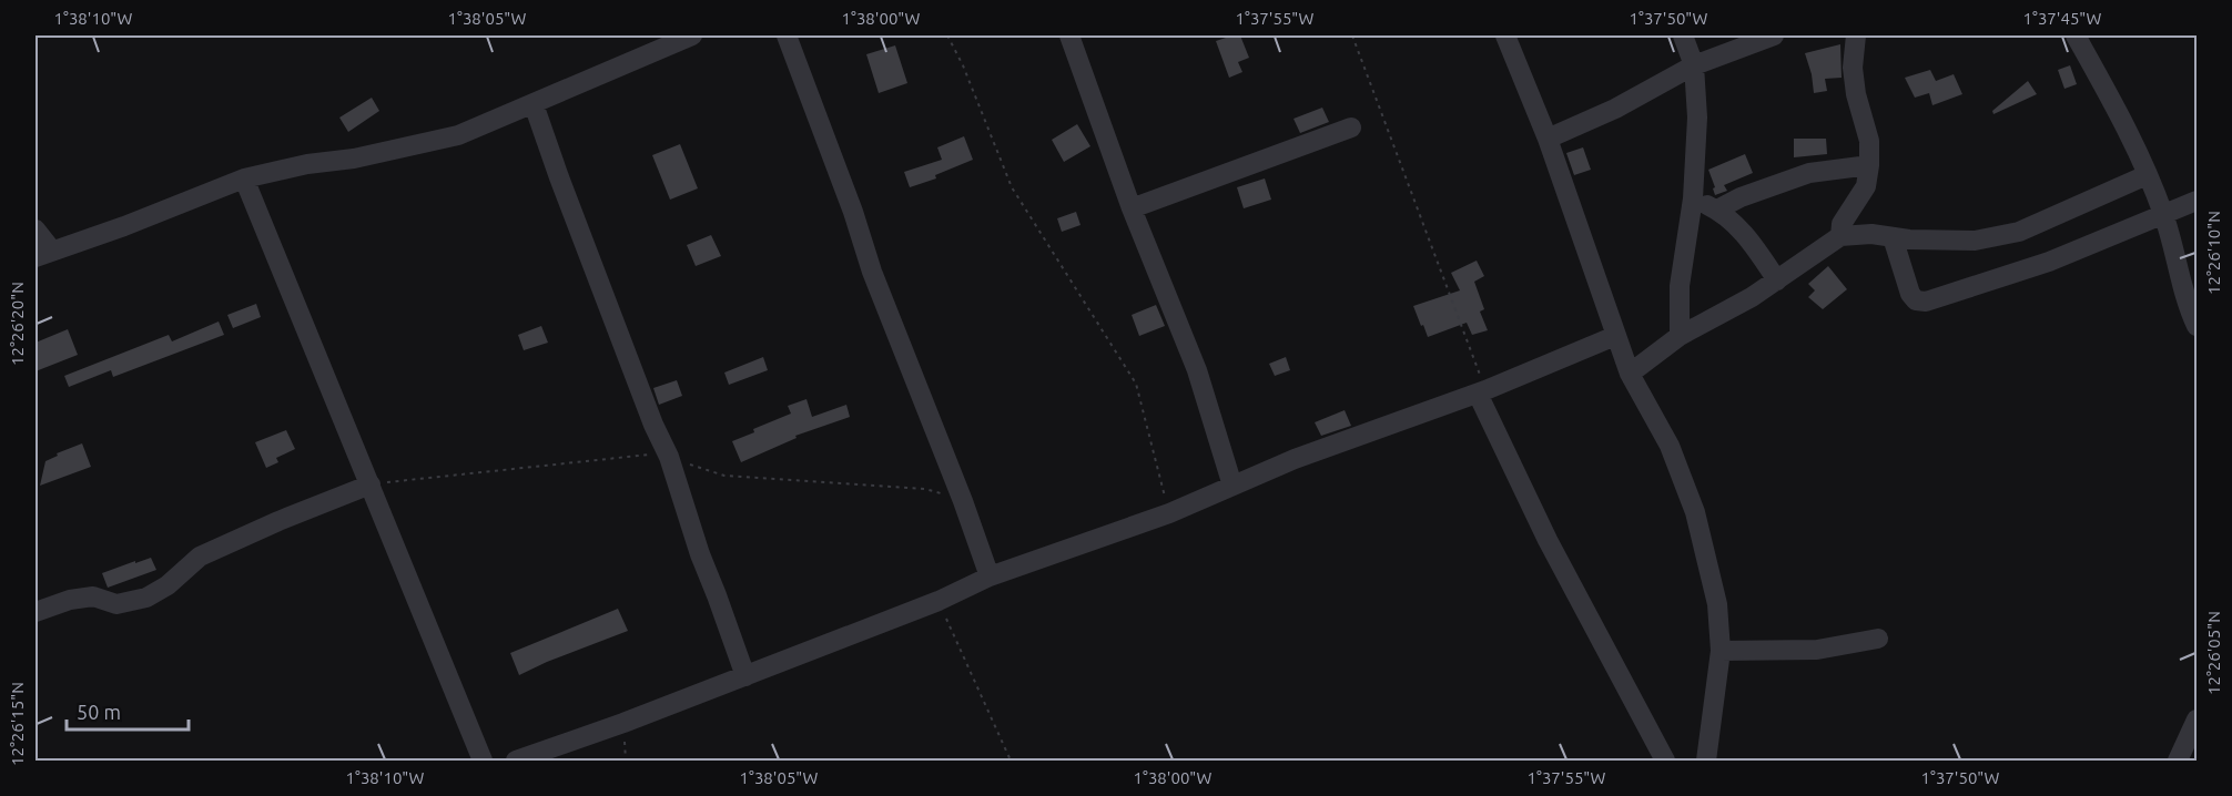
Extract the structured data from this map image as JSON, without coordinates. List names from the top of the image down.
{
  "scale_bar": "50 m",
  "coordinates": [
    "1°38'10\"W",
    "1°38'05\"W",
    "1°38'00\"W",
    "1°37'55\"W",
    "1°37'50\"W",
    "1°37'45\"W",
    "12°26'10\"N",
    "12°26'20\"N",
    "12°26'05\"N",
    "12°26'15\"N"
  ]
}
